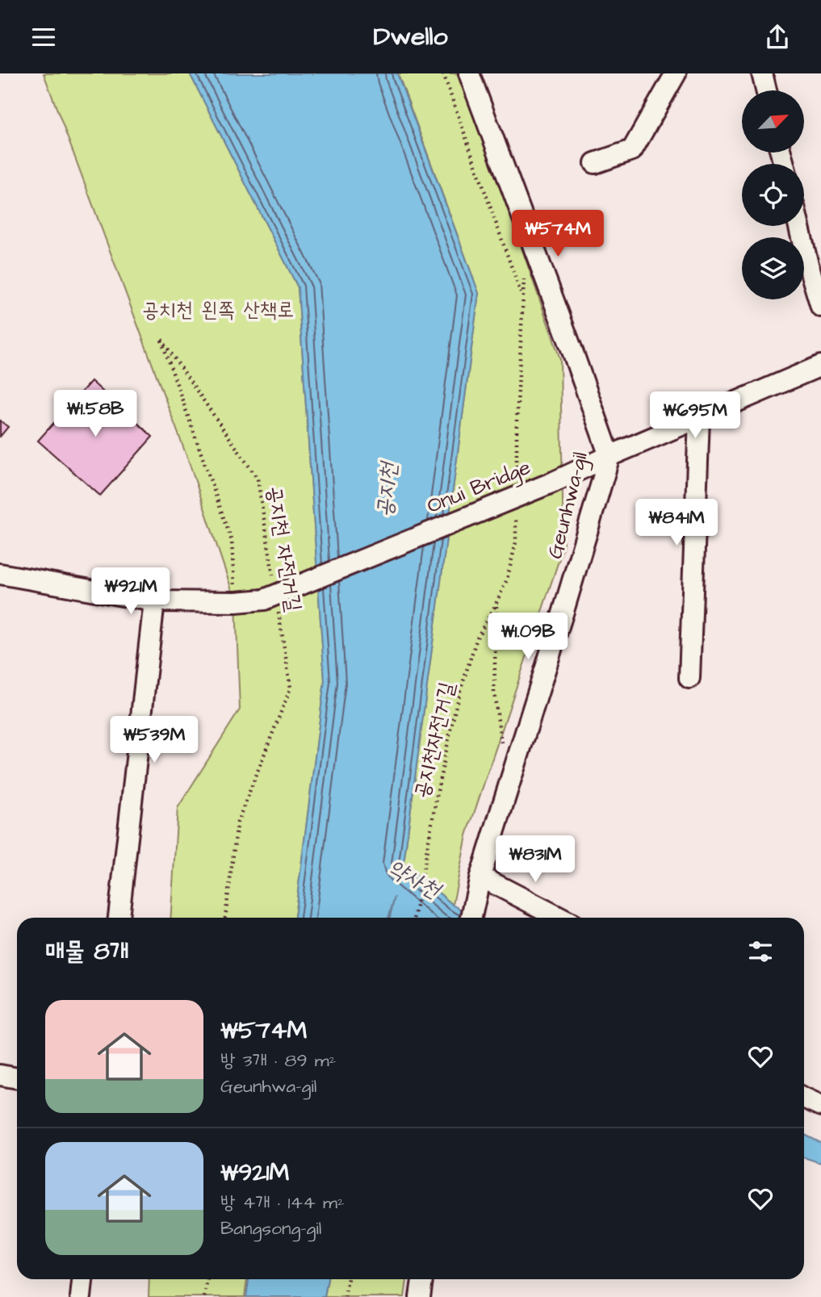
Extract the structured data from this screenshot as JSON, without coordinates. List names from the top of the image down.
{
  "streets": {
    "street": ["Onui Bridge", "Geunhwa-gil"],
    "path": ["공지천 자전거길", "공지천자전거길"]
  },
  "crossings": [
    ["Onui Bridge", "Geunhwa-gil"],
    ["Onui Bridge", "공지천 자전거길"]
  ],
  "water": ["공지천", "약사천"],
  "parks": ["공치천 왼쪽 산책로"],
  "north": "top right",
  "page": {
    "header": "Dwello",
    "price": [
      "₩574M",
      "₩1.58B",
      "₩695M",
      "₩841M",
      "₩921M",
      "₩1.09B",
      "₩539M",
      "₩831M"
    ],
    "heading": "매물 8개",
    "list": [
      {
        "name": "₩574M",
        "note": "방 3개 · 89 m² · Geunhwa-gil"
      },
      {
        "name": "₩921M",
        "note": "방 4개 · 144 m² · Bangsong-gil"
      }
    ]
  }
}
